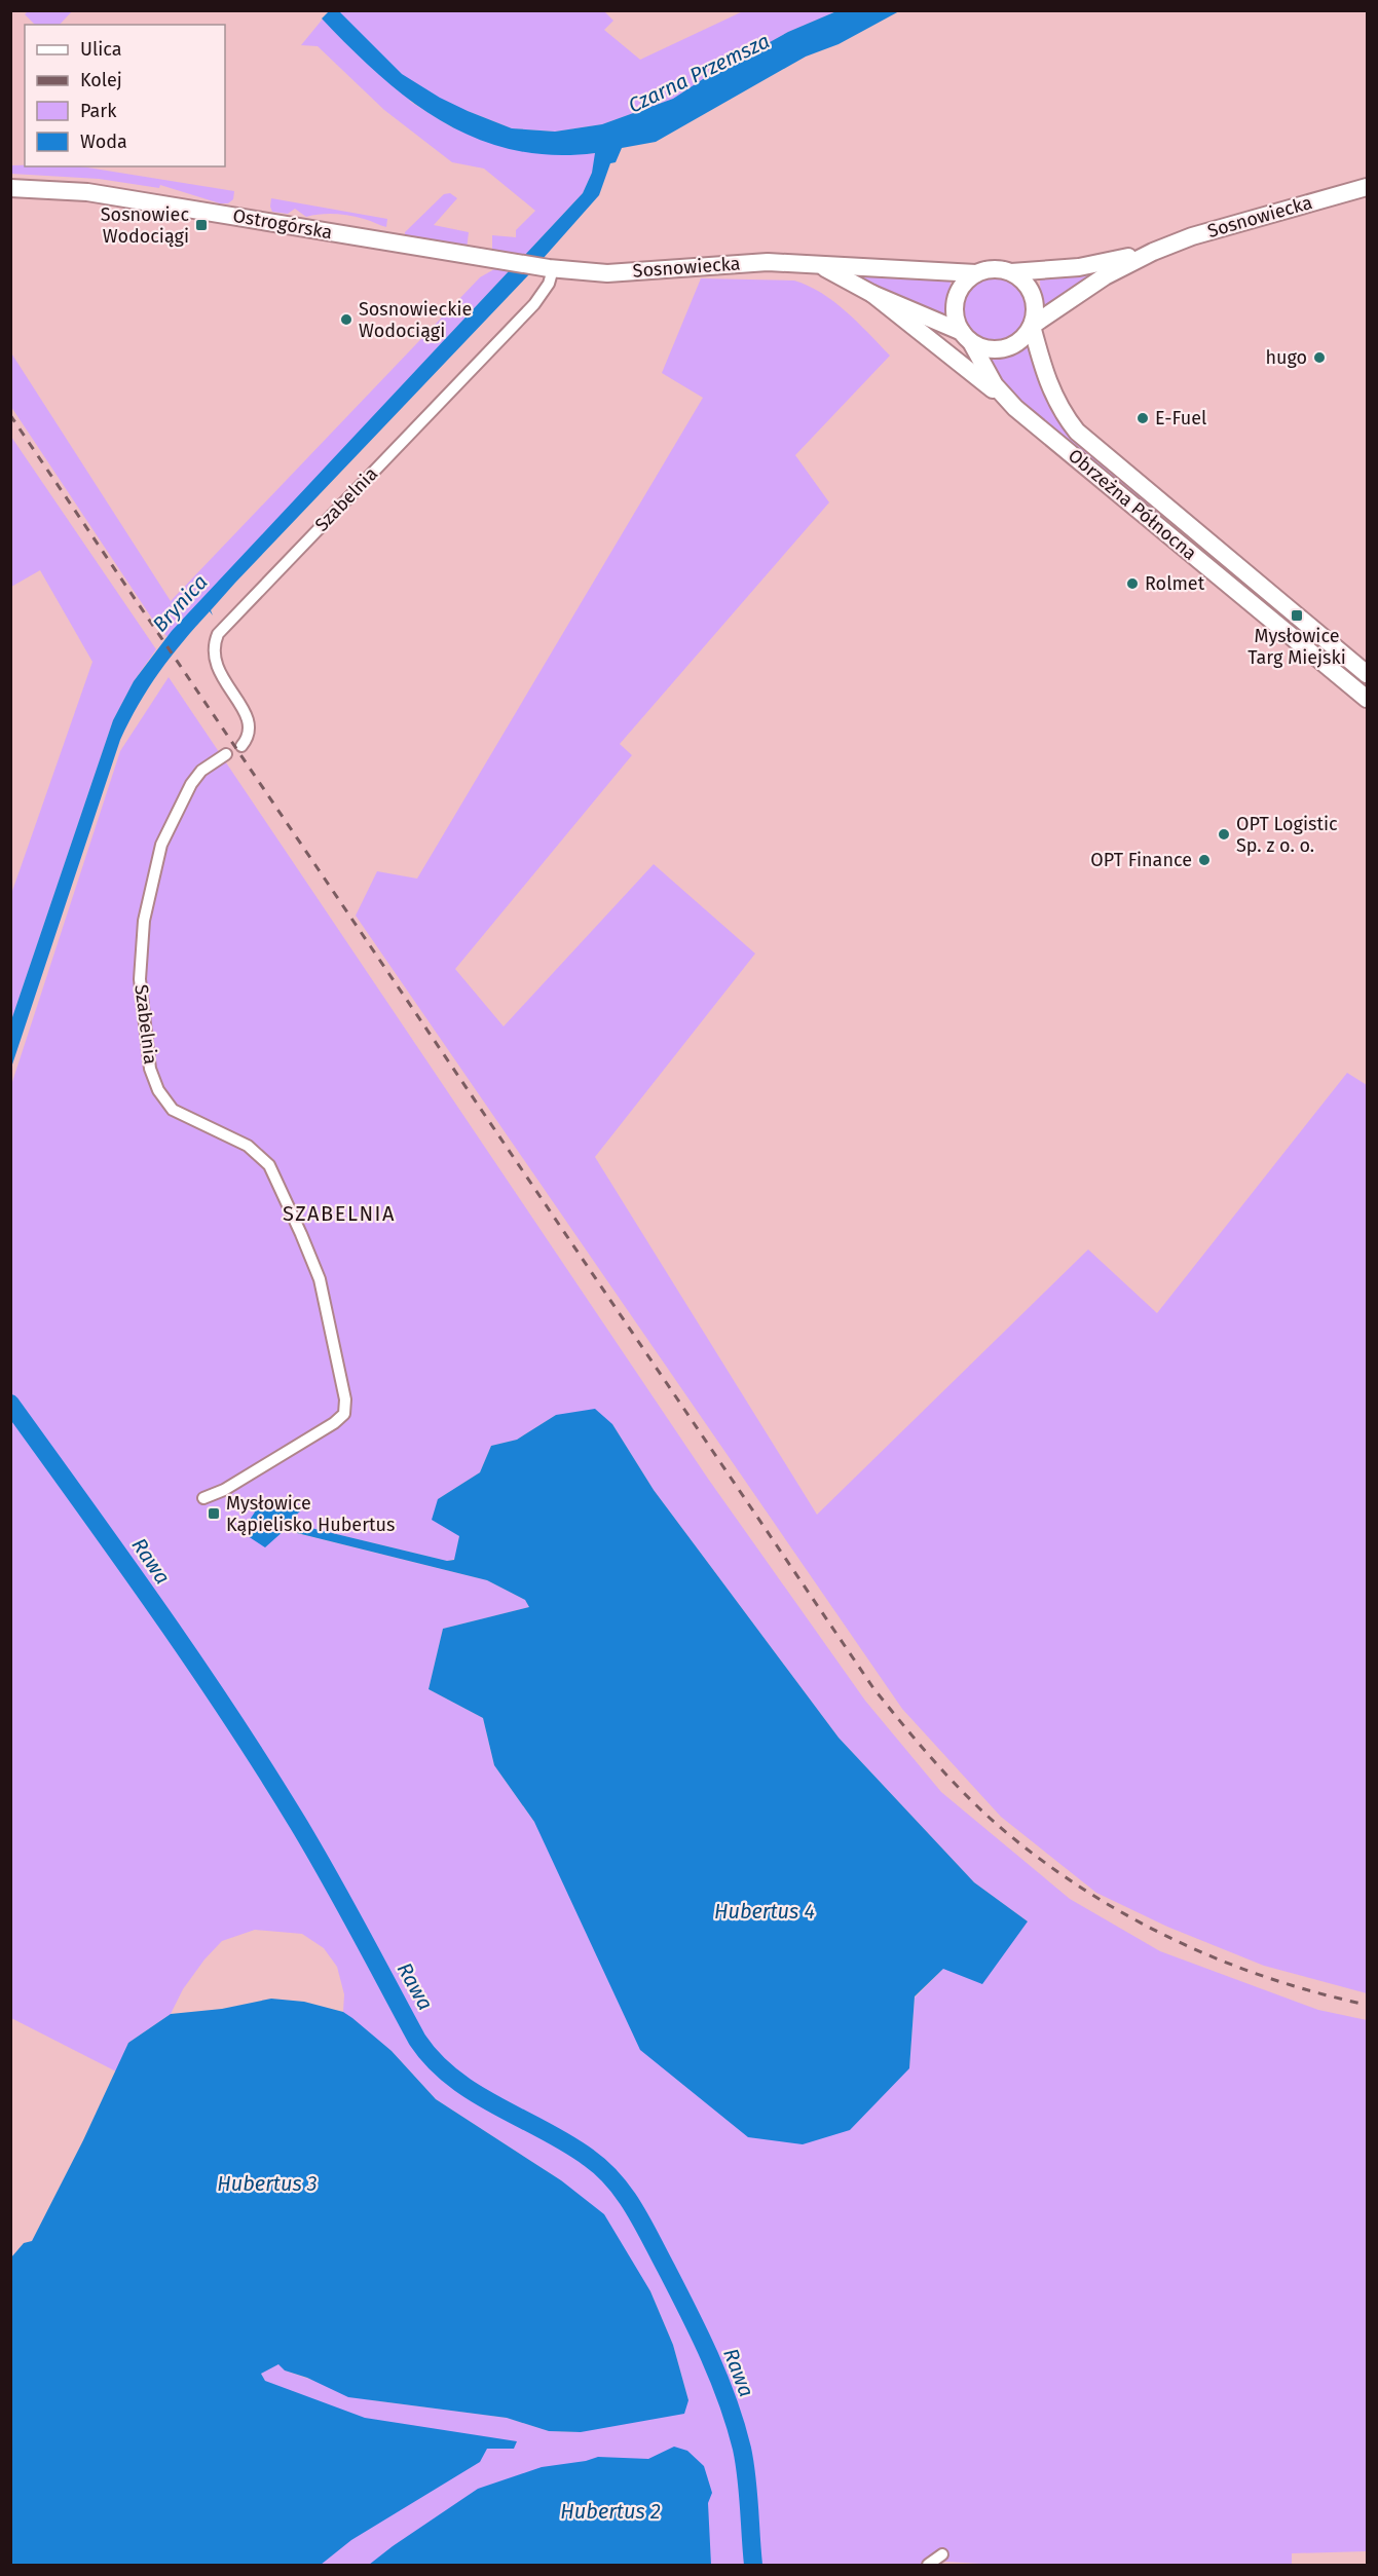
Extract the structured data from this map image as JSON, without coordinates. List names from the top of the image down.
{
  "streets": {
    "street": [
      "Sosnowiecka",
      "Ostrogórska",
      "Szabelnia",
      "Obrzeżna Północna"
    ]
  },
  "crossings": [
    ["Sosnowiecka", "Ostrogórska"],
    ["Sosnowiecka", "Szabelnia"],
    ["Sosnowiecka", "Obrzeżna Północna"],
    ["Ostrogórska", "Szabelnia"]
  ],
  "districts": ["SZABELNIA"],
  "water": [
    "Czarna Przemsza",
    "Brynica",
    "Rawa",
    "Hubertus 4",
    "Hubertus 3",
    "Hubertus 2"
  ],
  "places": {
    "transit": ["Sosnowiec Wodociągi", "Mysłowice Targ Miejski", "Mysłowice Kąpielisko Hubertus"],
    "other": [
      "Sosnowieckie Wodociągi",
      "hugo",
      "E-Fuel",
      "Rolmet",
      "OPT Logistic Sp. z o. o.",
      "OPT Finance"
    ]
  },
  "legend": [
    "Ulica",
    "Kolej",
    "Park",
    "Woda"
  ]
}
